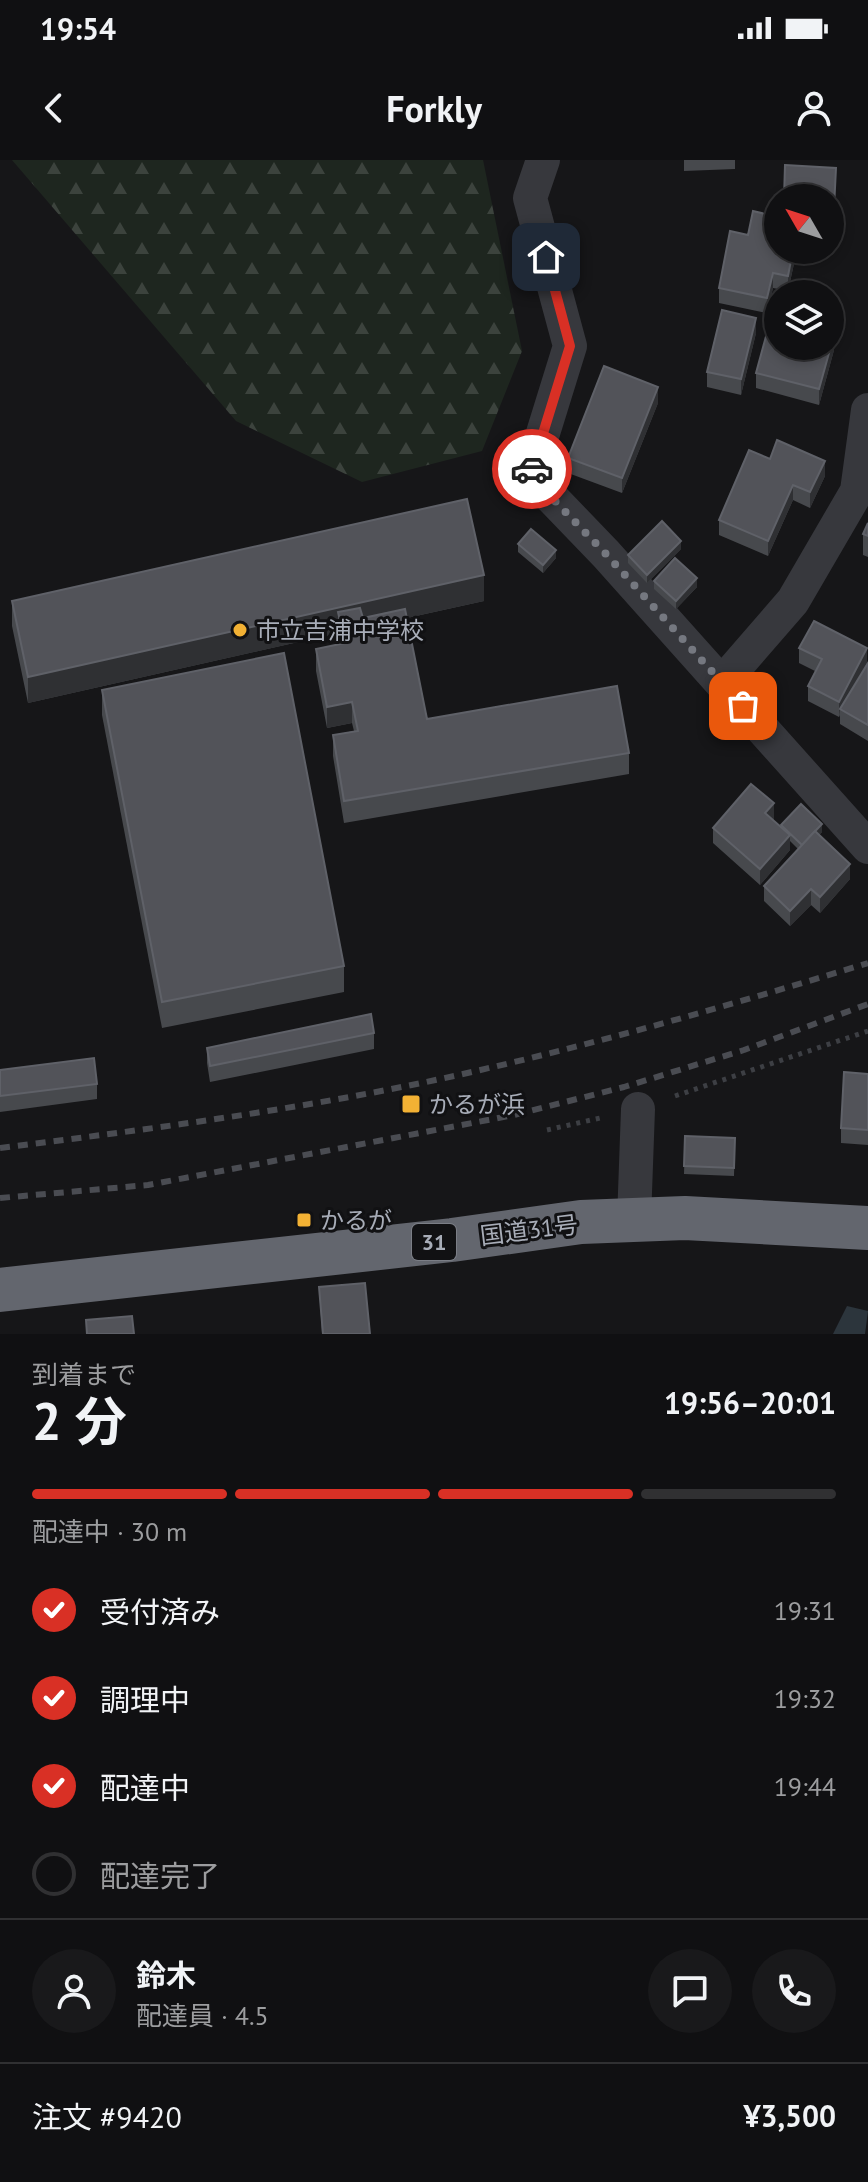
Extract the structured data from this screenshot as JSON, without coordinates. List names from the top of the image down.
{
  "streets": {
    "highway": ["国道31号", "31"]
  },
  "places": {
    "other": ["市立吉浦中学校"],
    "transit": ["かるが浜", "かるが"]
  },
  "north": "top left",
  "page": {
    "status": "19:54",
    "header": "Forkly",
    "heading": ["2 分", "到着まで", "19:56–20:01"],
    "panel": [
      "鈴木",
      "配達員 · 4.5",
      "注文 #9420",
      "¥3,500"
    ],
    "bar": "配達中 · 30 m",
    "list": [
      ["受付済み", "19:31"],
      ["調理中", "19:32"],
      ["配達中", "19:44"],
      "配達完了"
    ]
  }
}
